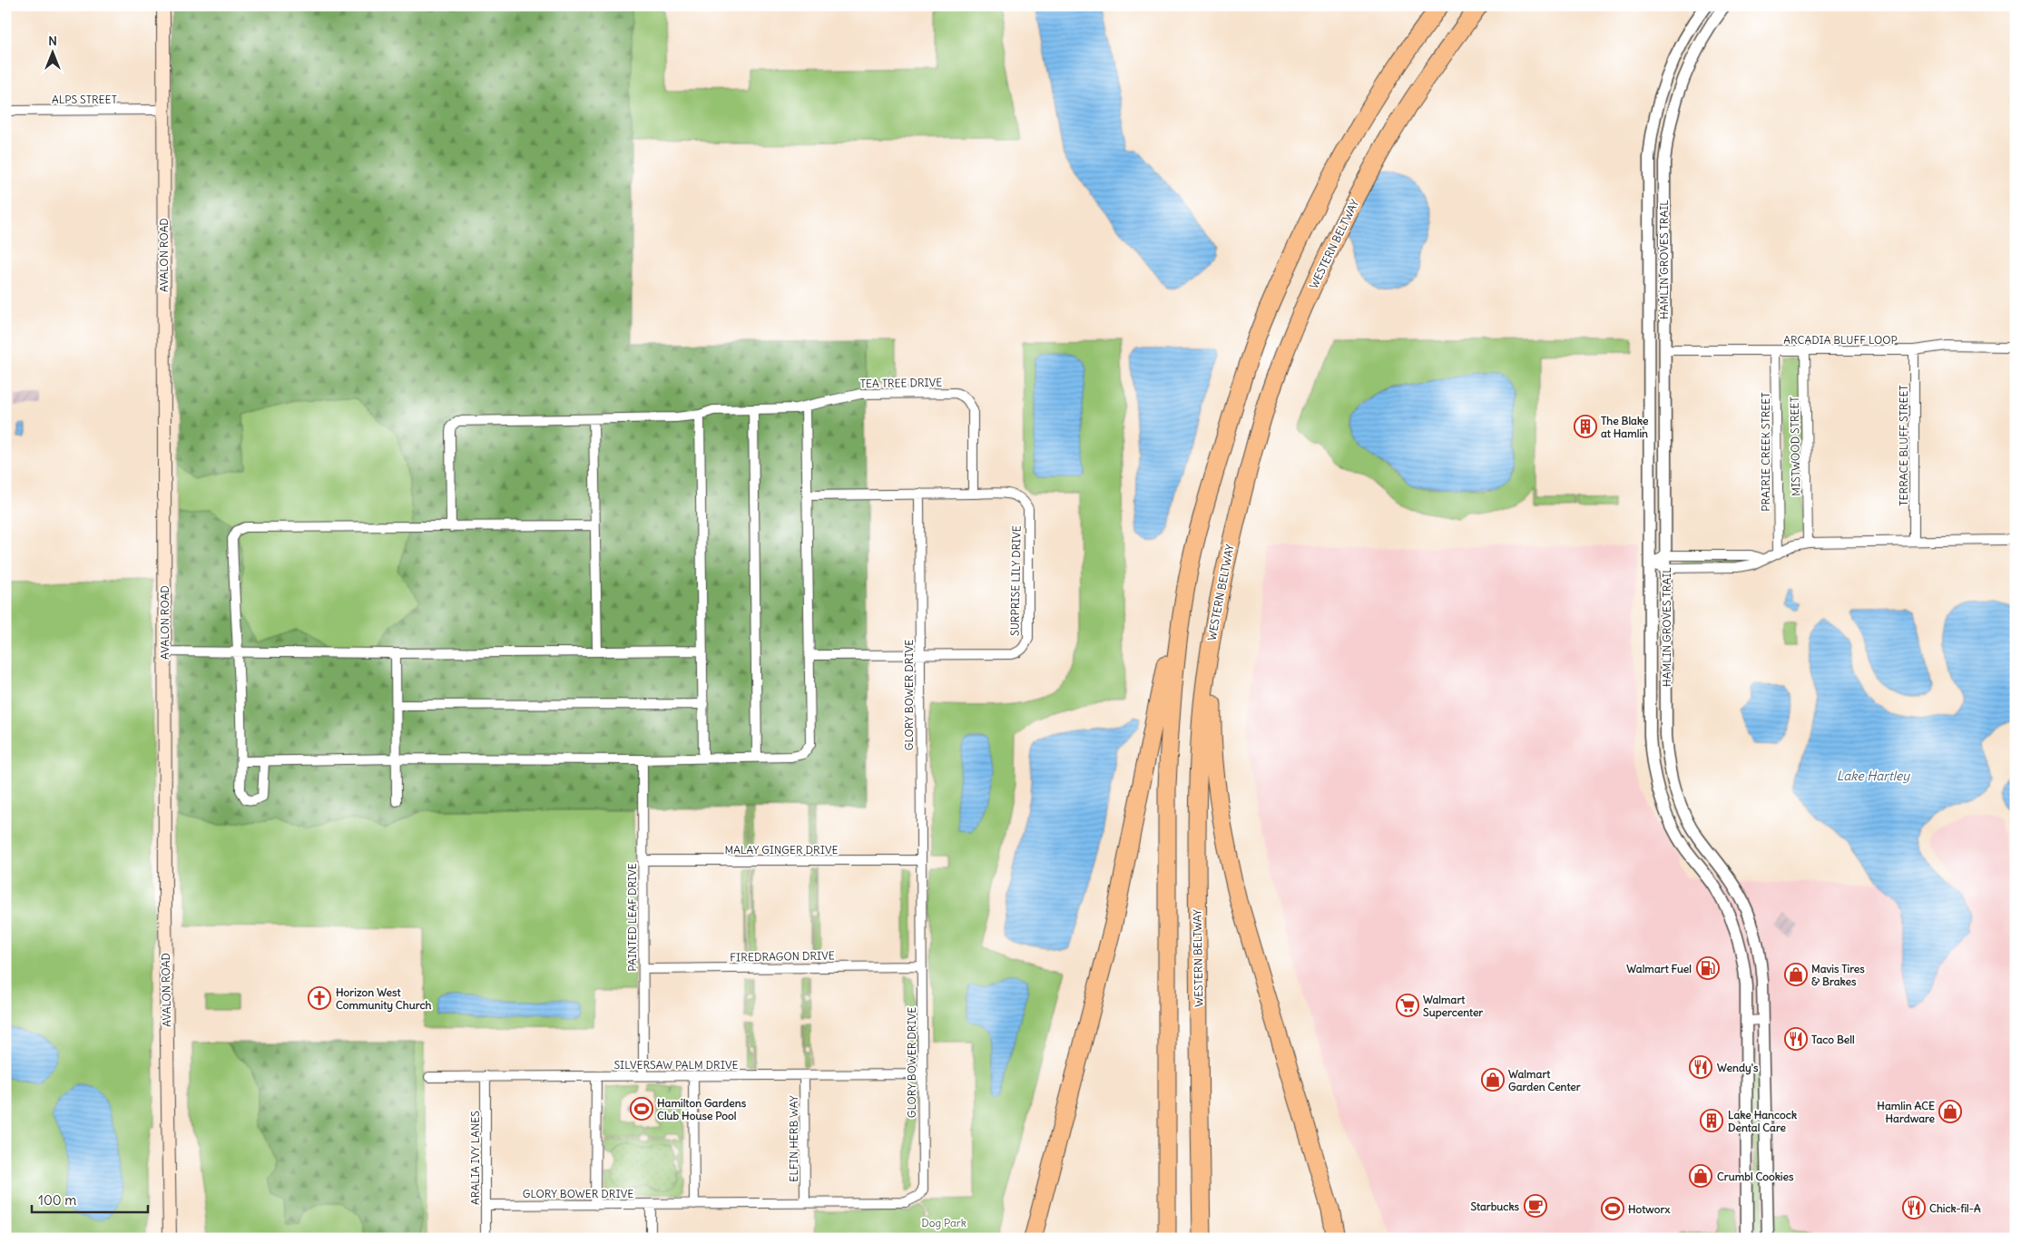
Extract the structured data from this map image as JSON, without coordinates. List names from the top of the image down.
{
  "streets": {
    "highway": ["WESTERN BELTWAY"],
    "main road": ["AVALON ROAD"],
    "street": [
      "ALPS STREET",
      "HAMLIN GROVES TRAIL",
      "ARCADIA BLUFF LOOP",
      "TEA TREE DRIVE",
      "TERRACE BLUFF STREET",
      "MISTWOOD STREET",
      "PRAIRIE CREEK STREET",
      "SURPRISE LILY DRIVE",
      "GLORY BOWER DRIVE",
      "MALAY GINGER DRIVE",
      "PAINTED LEAF DRIVE",
      "FIREDRAGON DRIVE",
      "SILVERSAW PALM DRIVE",
      "ELFIN HERB WAY",
      "ARALIA IVY LANES"
    ]
  },
  "crossings": [
    ["ALPS STREET", "AVALON ROAD"],
    ["HAMLIN GROVES TRAIL", "ARCADIA BLUFF LOOP"],
    ["ARCADIA BLUFF LOOP", "TERRACE BLUFF STREET"],
    ["ARCADIA BLUFF LOOP", "MISTWOOD STREET"],
    ["ARCADIA BLUFF LOOP", "PRAIRIE CREEK STREET"],
    ["TEA TREE DRIVE", "SURPRISE LILY DRIVE"],
    ["SURPRISE LILY DRIVE", "GLORY BOWER DRIVE"],
    ["GLORY BOWER DRIVE", "MALAY GINGER DRIVE"],
    ["GLORY BOWER DRIVE", "FIREDRAGON DRIVE"],
    ["GLORY BOWER DRIVE", "SILVERSAW PALM DRIVE"],
    ["GLORY BOWER DRIVE", "ELFIN HERB WAY"],
    ["GLORY BOWER DRIVE", "ARALIA IVY LANES"],
    ["MALAY GINGER DRIVE", "PAINTED LEAF DRIVE"],
    ["PAINTED LEAF DRIVE", "FIREDRAGON DRIVE"],
    ["PAINTED LEAF DRIVE", "SILVERSAW PALM DRIVE"],
    ["SILVERSAW PALM DRIVE", "ELFIN HERB WAY"],
    ["SILVERSAW PALM DRIVE", "ARALIA IVY LANES"]
  ],
  "water": ["Lake Hartley"],
  "parks": ["Dog Park"],
  "places": {
    "building": ["The Blake at Hamlin", "Lake Hancock Dental Care"],
    "fuel station": ["Walmart Fuel"],
    "shop": [
      "Mavis Tires & Brakes",
      "Walmart Garden Center",
      "Hamlin ACE Hardware",
      "Crumbl Cookies"
    ],
    "church": ["Horizon West Community Church"],
    "supermarket": ["Walmart Supercenter"],
    "restaurant": ["Taco Bell", "Wendy's", "Chick-fil-A"],
    "sports": ["Hamilton Gardens Club House Pool", "Hotworx"],
    "cafe": ["Starbucks"]
  },
  "scale_bar": "100 m",
  "north": "top"
}
